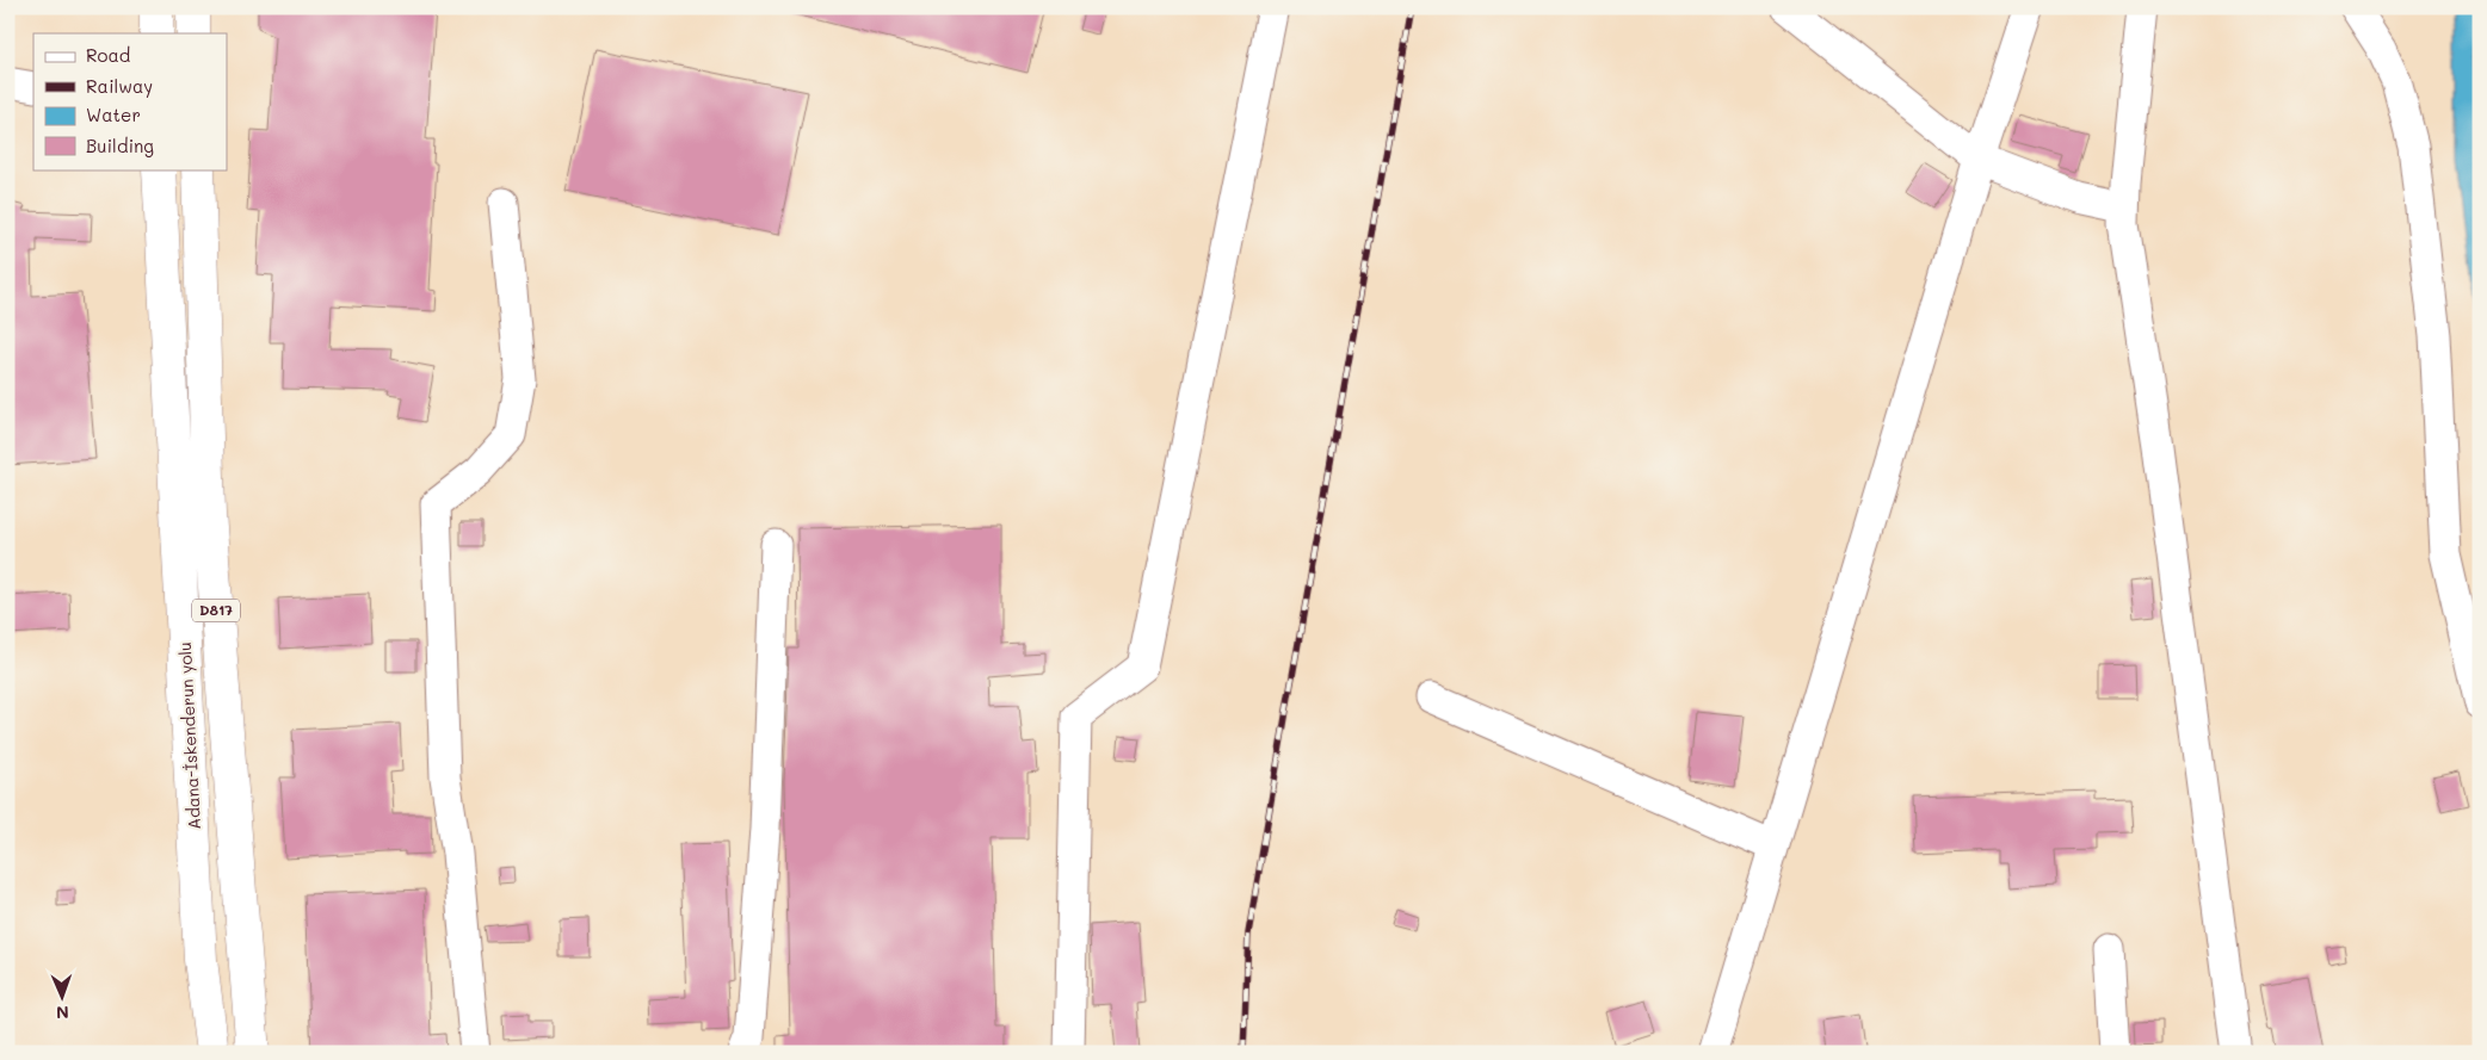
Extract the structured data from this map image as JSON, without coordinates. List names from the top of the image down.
{
  "streets": {
    "highway": ["D817", "Adana-İskenderun yolu"]
  },
  "legend": [
    "Road",
    "Railway",
    "Water",
    "Building"
  ],
  "north": "bottom"
}
